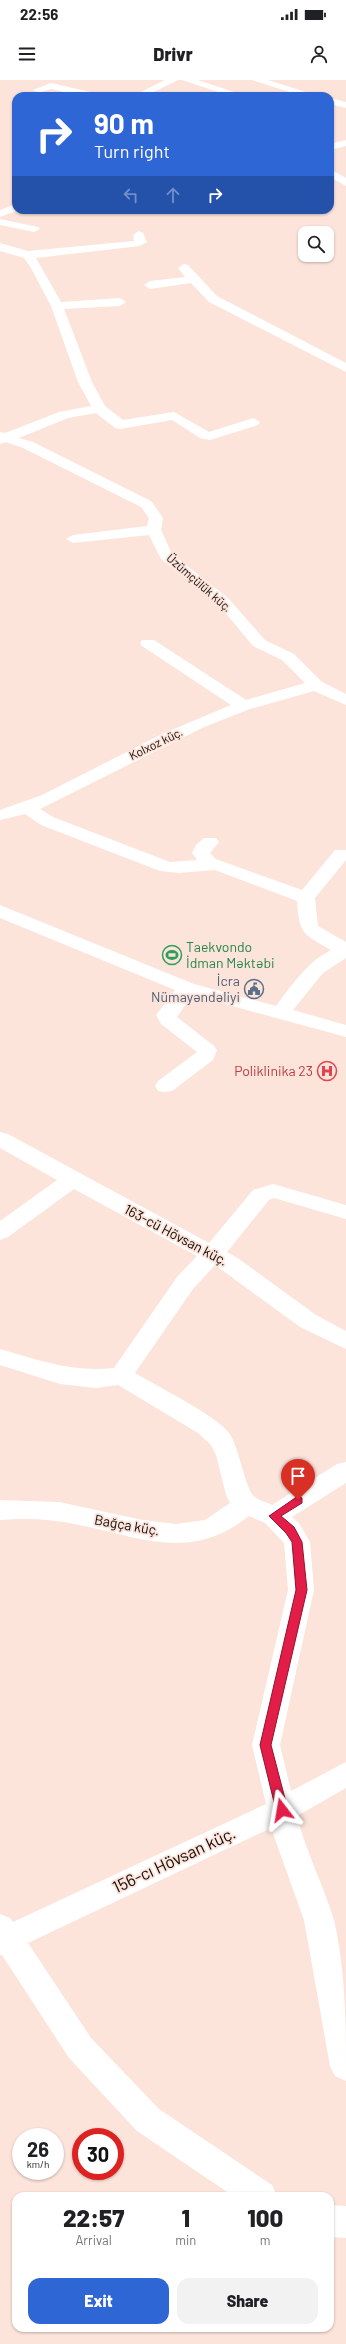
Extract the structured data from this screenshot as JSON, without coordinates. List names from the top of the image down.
{
  "streets": {
    "street": [
      "Üzümçülük küç.",
      "Kolxoz küç.",
      "163-cü Hövsan küç.",
      "Bağça küç.",
      "156-cı Hövsan küç."
    ]
  },
  "crossings": [
    ["Üzümçülük küç.", "Kolxoz küç."]
  ],
  "places": {
    "sports": ["Taekvondo İdman Məktəbi"],
    "public building": ["İcra Nümayəndəliyi"],
    "hospital": ["Poliklinika 23"]
  },
  "page": {
    "status": "22:56",
    "header": "Drivr",
    "turn": ["90 m", "Turn right"],
    "speed": "26 km/h",
    "limit": "30",
    "eta": [
      "22:57",
      "Arrival",
      "1",
      "min",
      "100",
      "m"
    ],
    "buttons": ["Exit", "Share"]
  }
}
